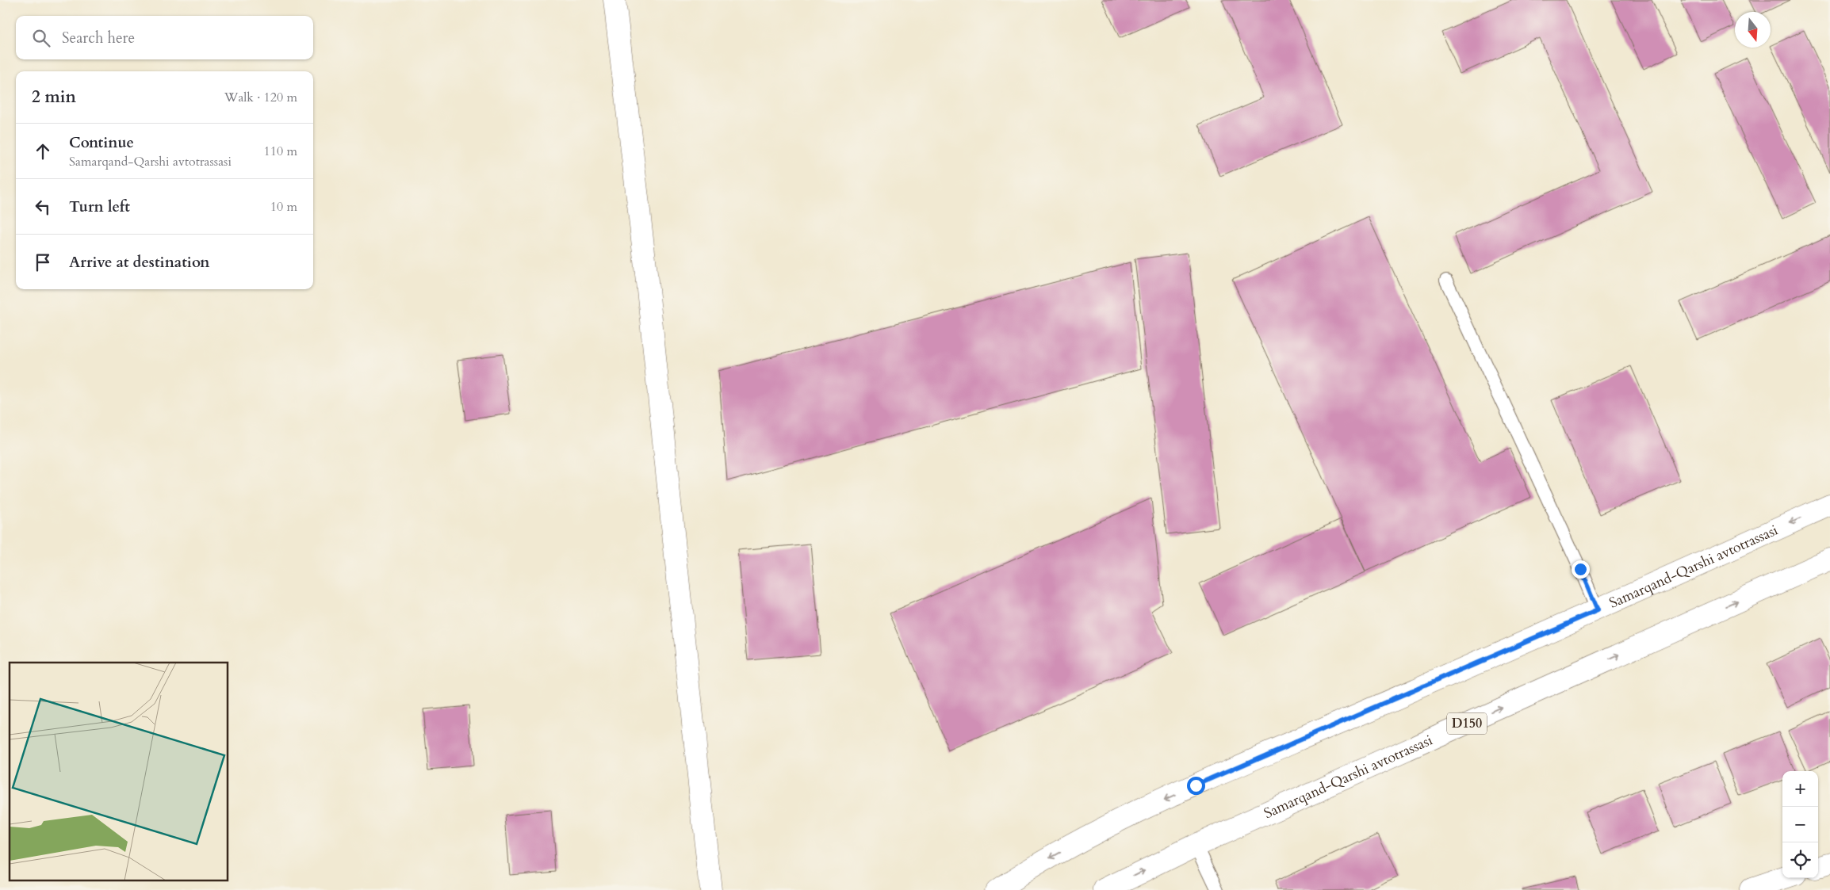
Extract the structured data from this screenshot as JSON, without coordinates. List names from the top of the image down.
{
  "streets": {
    "main road": ["Samarqand-Qarshi avtotrassasi", "D150"]
  },
  "north": "bottom",
  "page": {
    "search": "Search here",
    "heading": ["2 min", "Walk · 120 m"],
    "list": [
      ["Continue", "Samarqand-Qarshi avtotrassasi", "110 m"],
      ["Turn left", "10 m"],
      "Arrive at destination"
    ],
    "map_buttons": ["+", "−"]
  }
}
